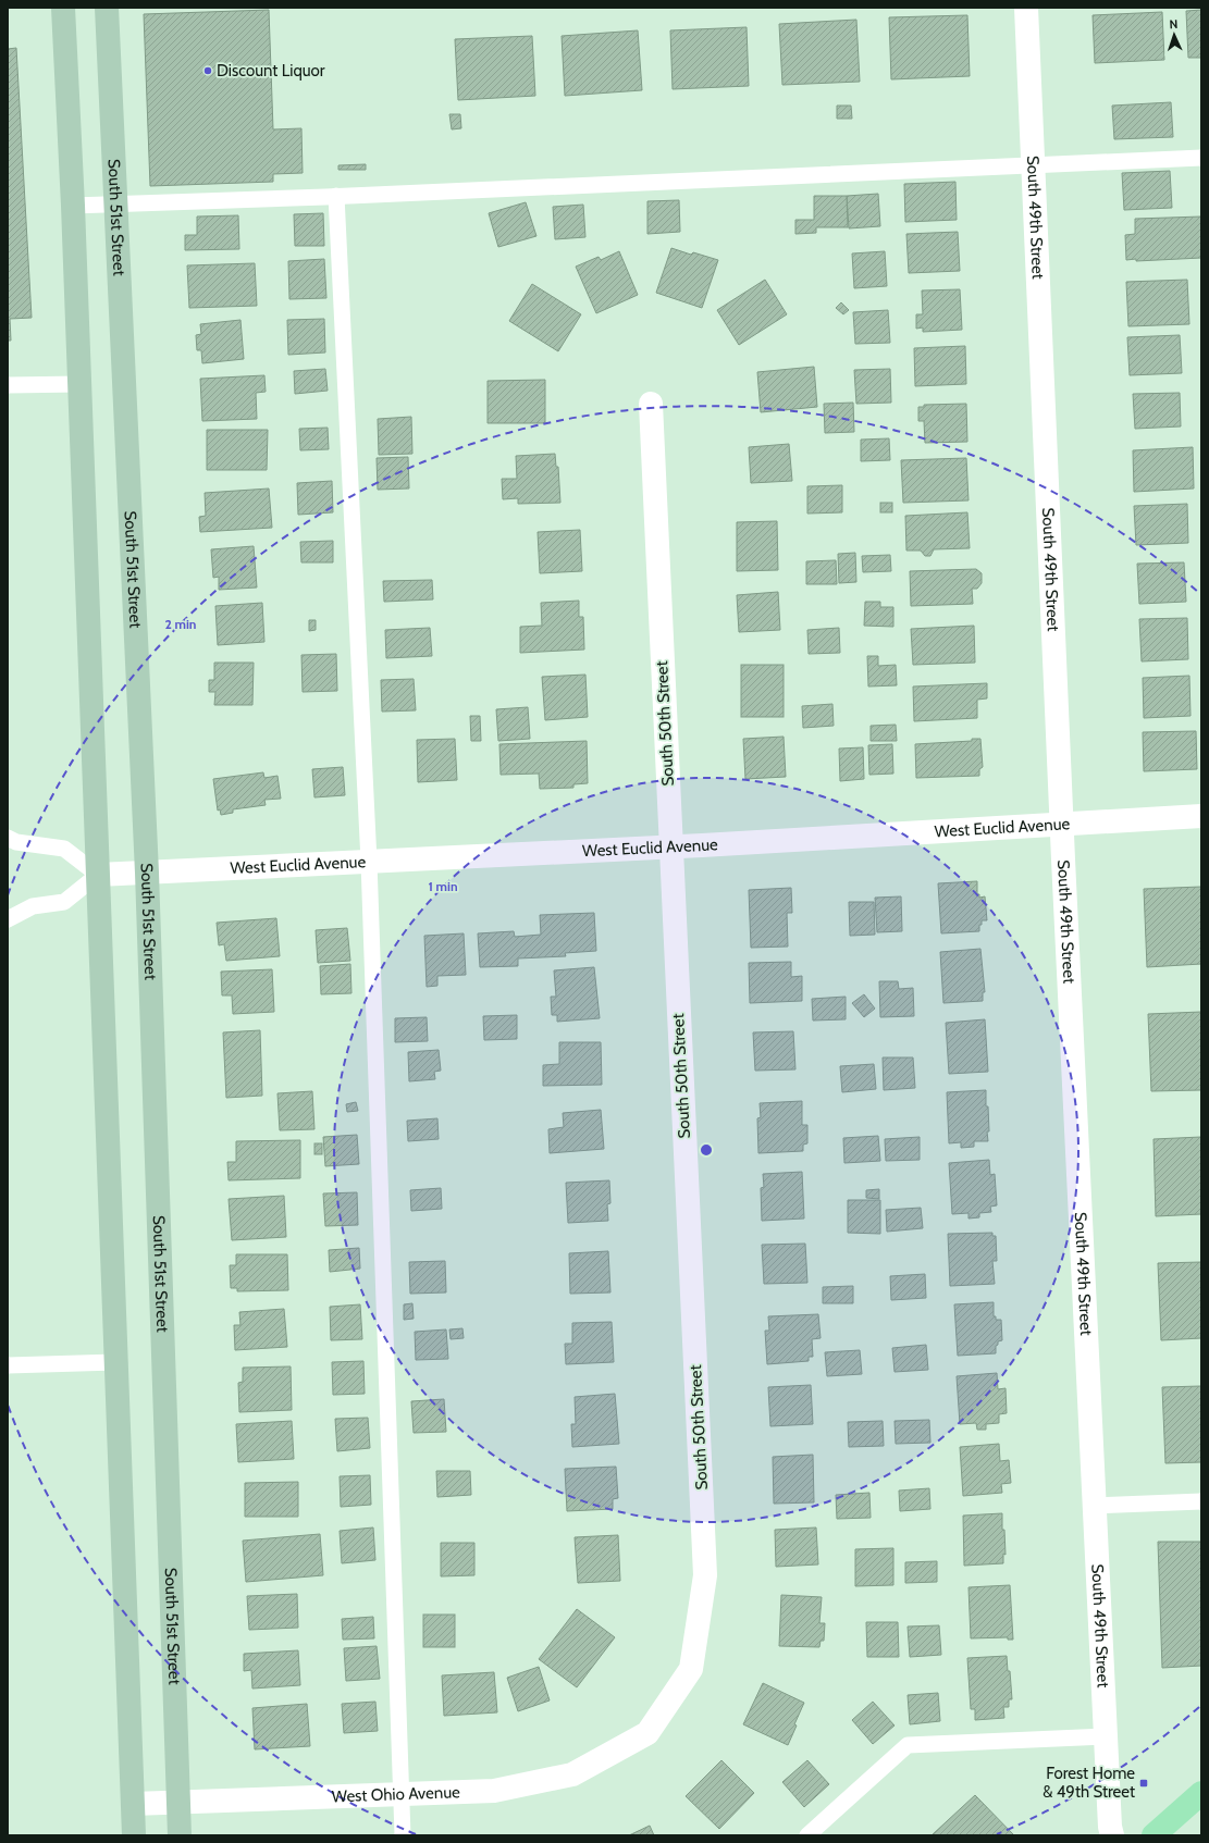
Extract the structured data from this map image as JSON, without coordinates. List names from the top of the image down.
{
  "streets": {
    "street": [
      "South 51st Street",
      "South 49th Street",
      "South 50th Street",
      "West Euclid Avenue",
      "West Ohio Avenue"
    ]
  },
  "crossings": [
    ["South 51st Street", "West Euclid Avenue"],
    ["South 51st Street", "West Ohio Avenue"],
    ["South 49th Street", "West Euclid Avenue"],
    ["South 50th Street", "West Euclid Avenue"],
    ["South 50th Street", "West Ohio Avenue"]
  ],
  "places": {
    "other": ["Discount Liquor"],
    "transit": ["Forest Home & 49th Street"]
  },
  "north": "top",
  "rings": ["2 min", "1 min"]
}
